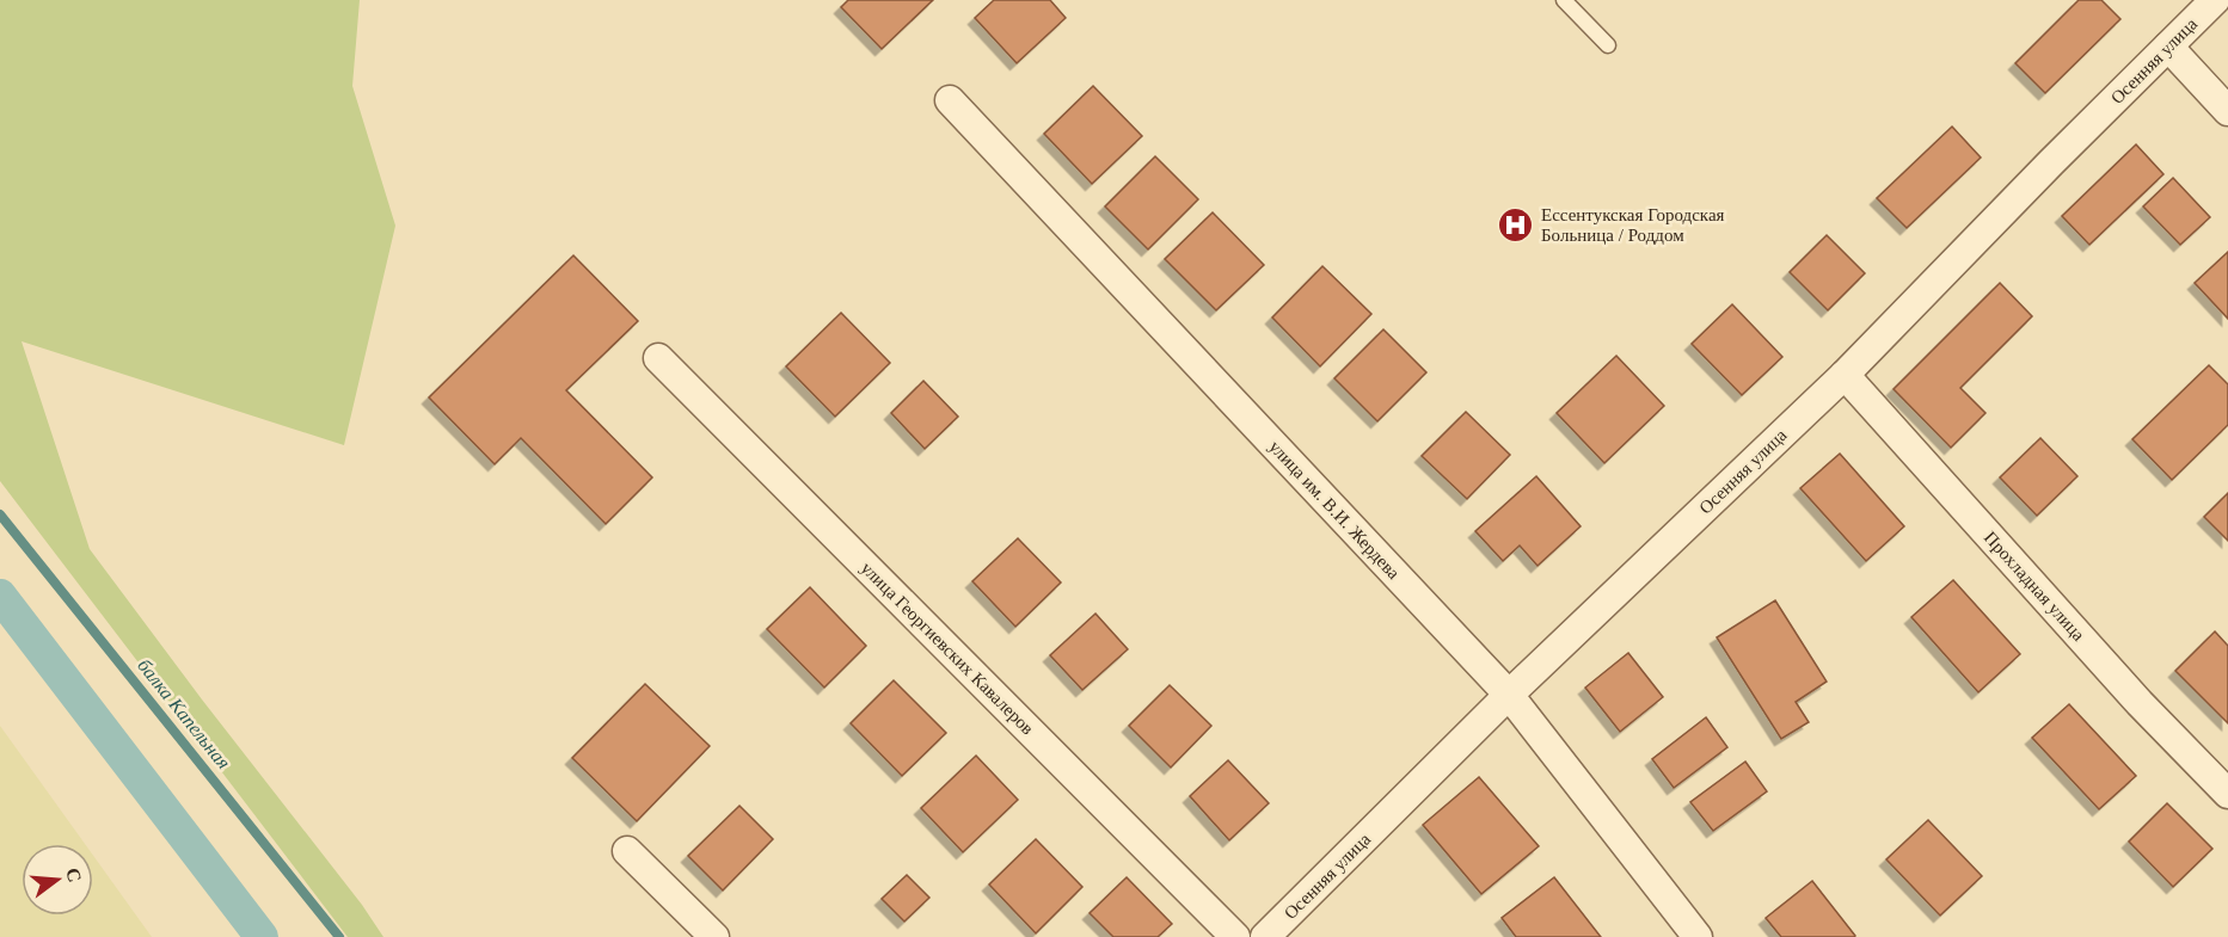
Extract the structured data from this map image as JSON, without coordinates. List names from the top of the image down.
{
  "streets": {
    "street": [
      "Осенняя улица",
      "улица им. В.И. Жердева",
      "Прохладная улица",
      "улица Георгиевских Кавалеров"
    ]
  },
  "crossings": [
    ["Осенняя улица", "улица им. В.И. Жердева"],
    ["Осенняя улица", "Прохладная улица"]
  ],
  "water": ["балка Капельная"],
  "places": {
    "hospital": ["Ессентукская Городская Больница / Роддом"]
  },
  "north": "right"
}
